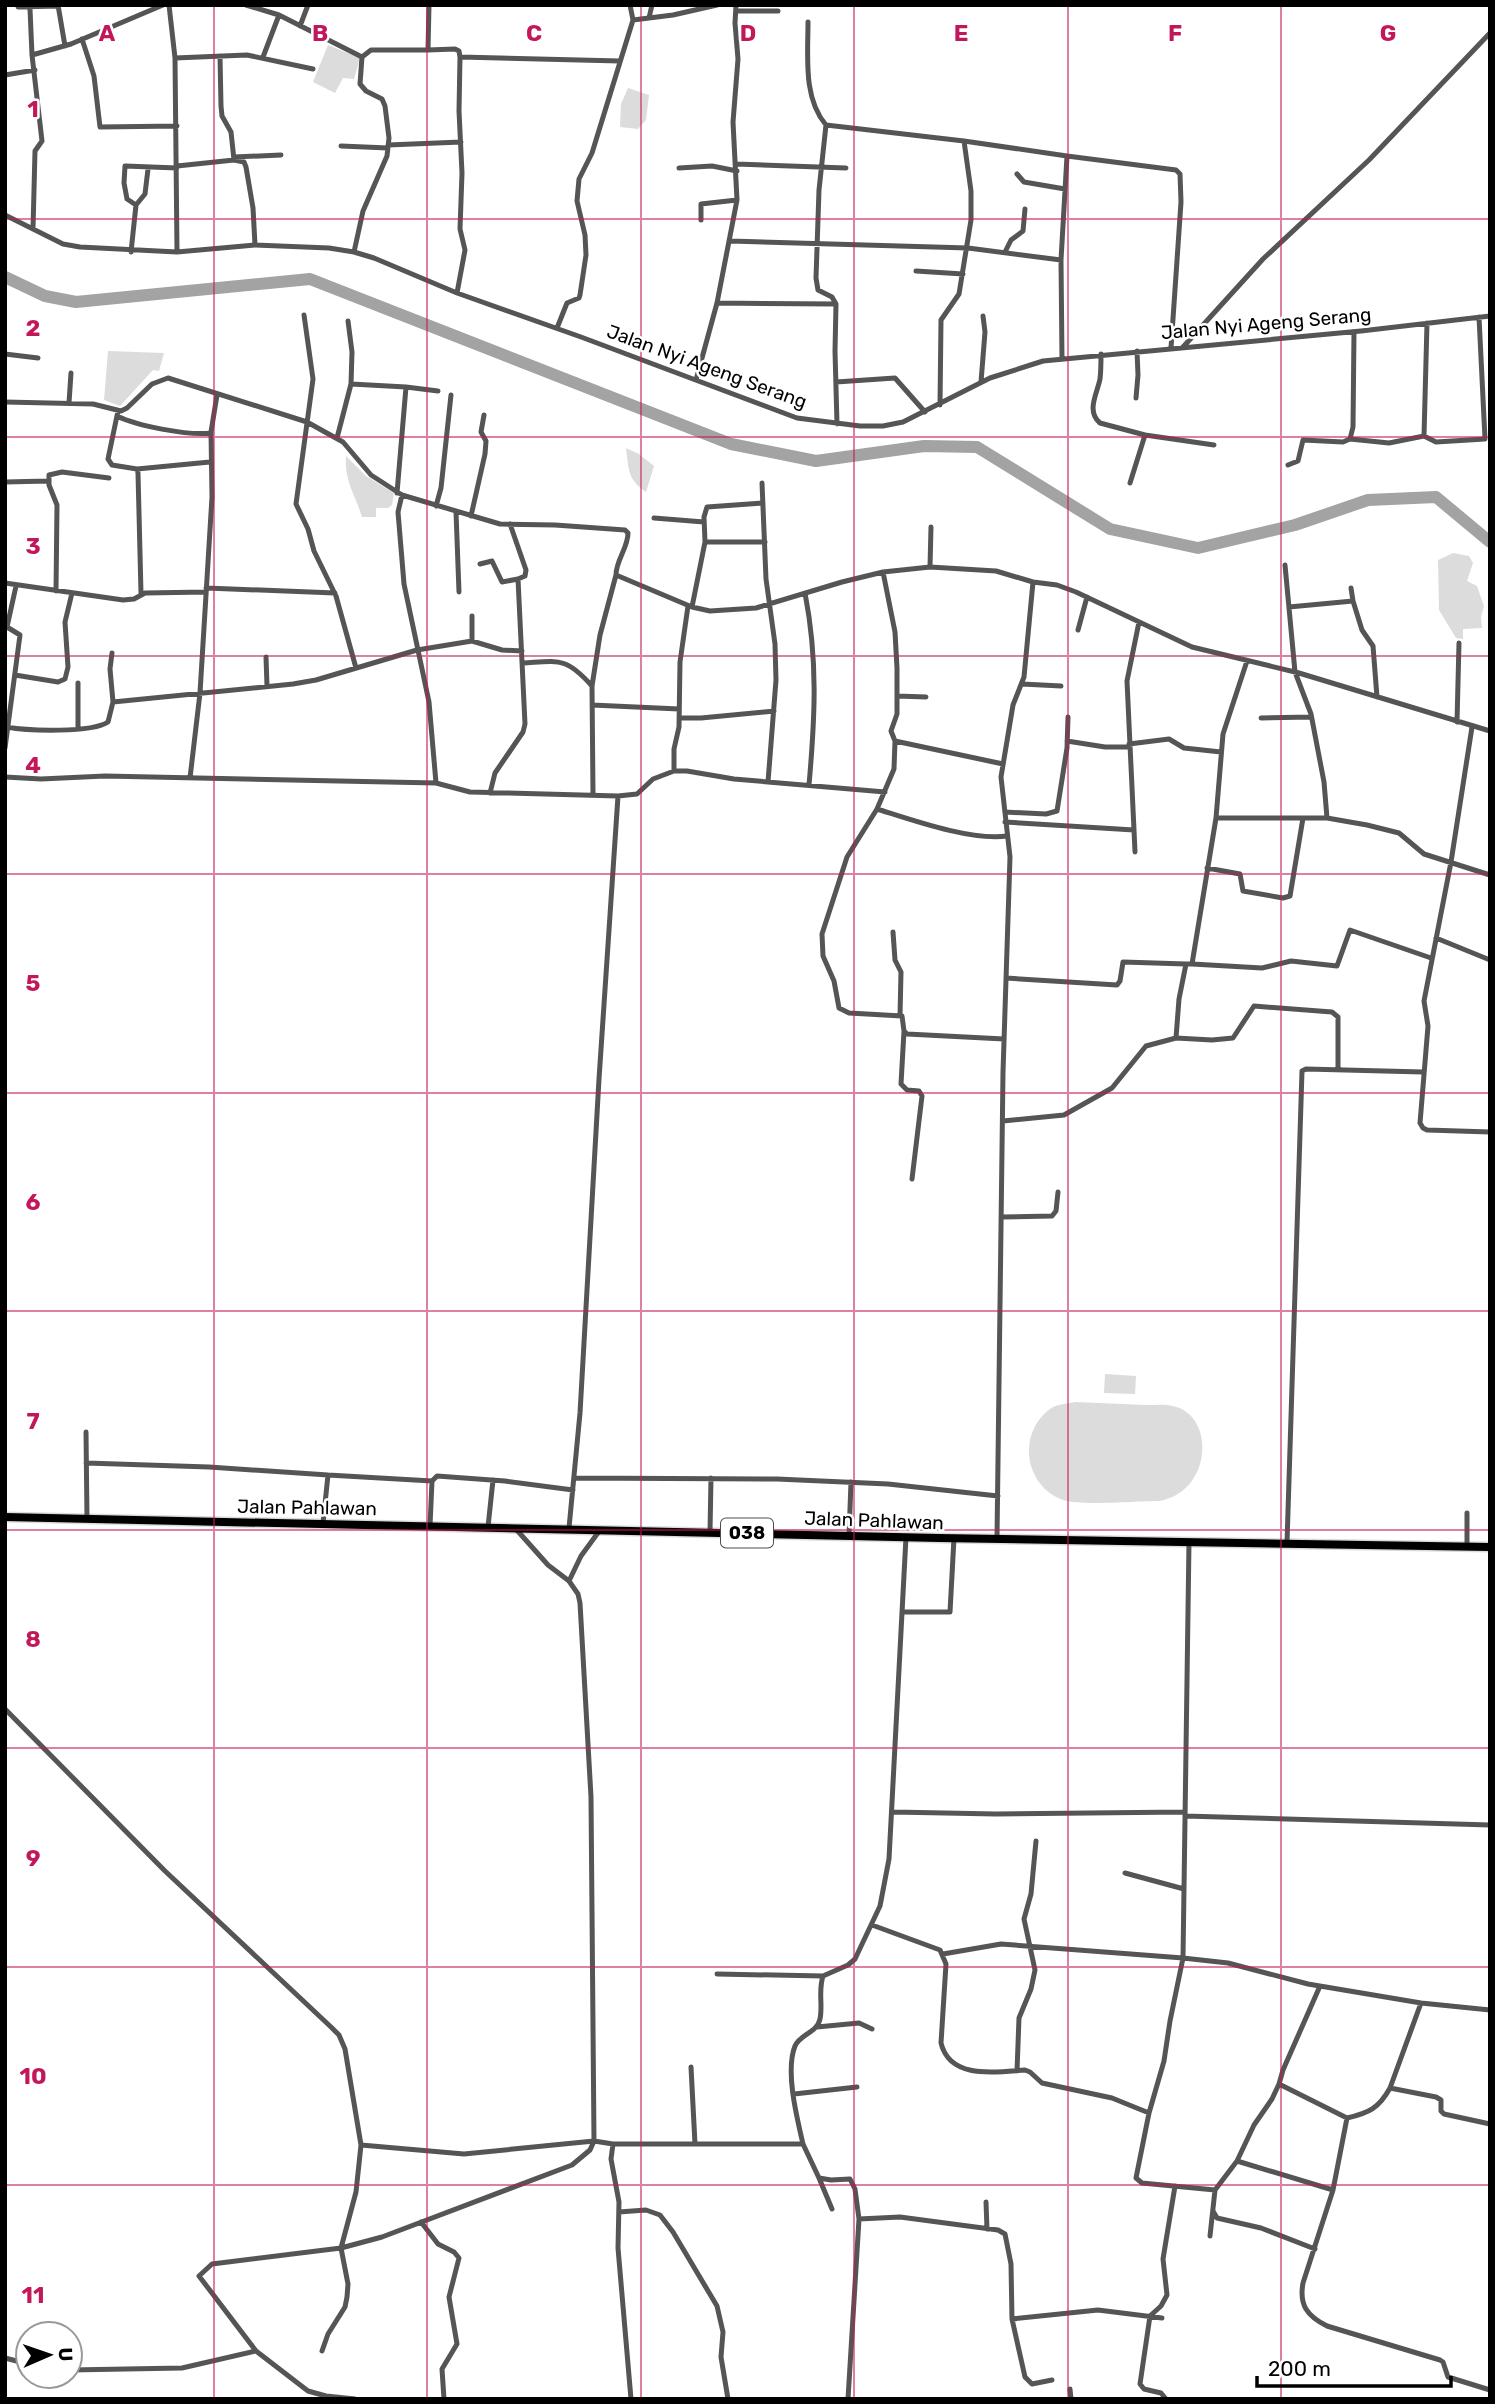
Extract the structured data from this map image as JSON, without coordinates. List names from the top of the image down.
{
  "streets": {
    "main road": ["Jalan Pahlawan", "038"],
    "street": ["Jalan Nyi Ageng Serang"]
  },
  "scale_bar": "200 m",
  "north": "right",
  "grid": {
    "columns": [
      "A",
      "B",
      "C",
      "D",
      "E",
      "F",
      "G"
    ],
    "rows": [
      "1",
      "2",
      "3",
      "4",
      "5",
      "6",
      "7",
      "8",
      "9",
      "10",
      "11"
    ]
  }
}
